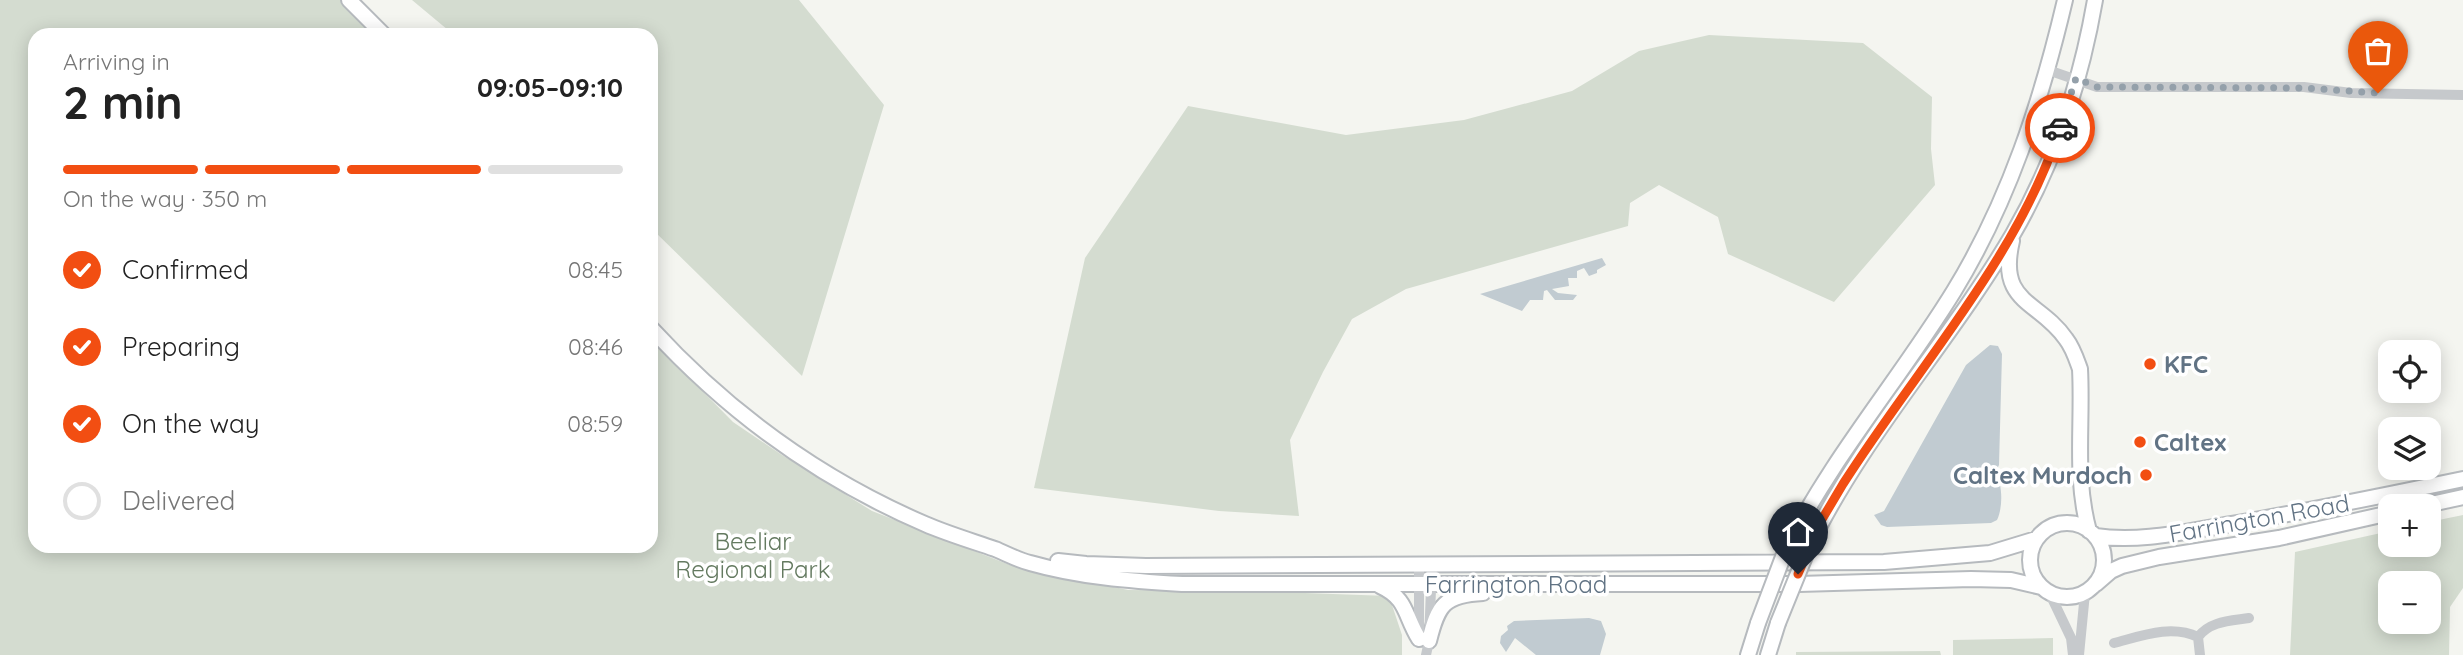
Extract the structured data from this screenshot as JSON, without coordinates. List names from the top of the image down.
{
  "streets": {
    "main road": ["Farrington Road"]
  },
  "parks": ["Beeliar Regional Park"],
  "places": ["KFC", "Caltex", "Caltex Murdoch"],
  "page": {
    "heading": ["2 min", "Arriving in", "09:05–09:10"],
    "bar": "On the way · 350 m",
    "list": [
      ["Confirmed", "08:45"],
      ["Preparing", "08:46"],
      ["On the way", "08:59"],
      "Delivered"
    ],
    "map_buttons": ["+", "−"]
  }
}
